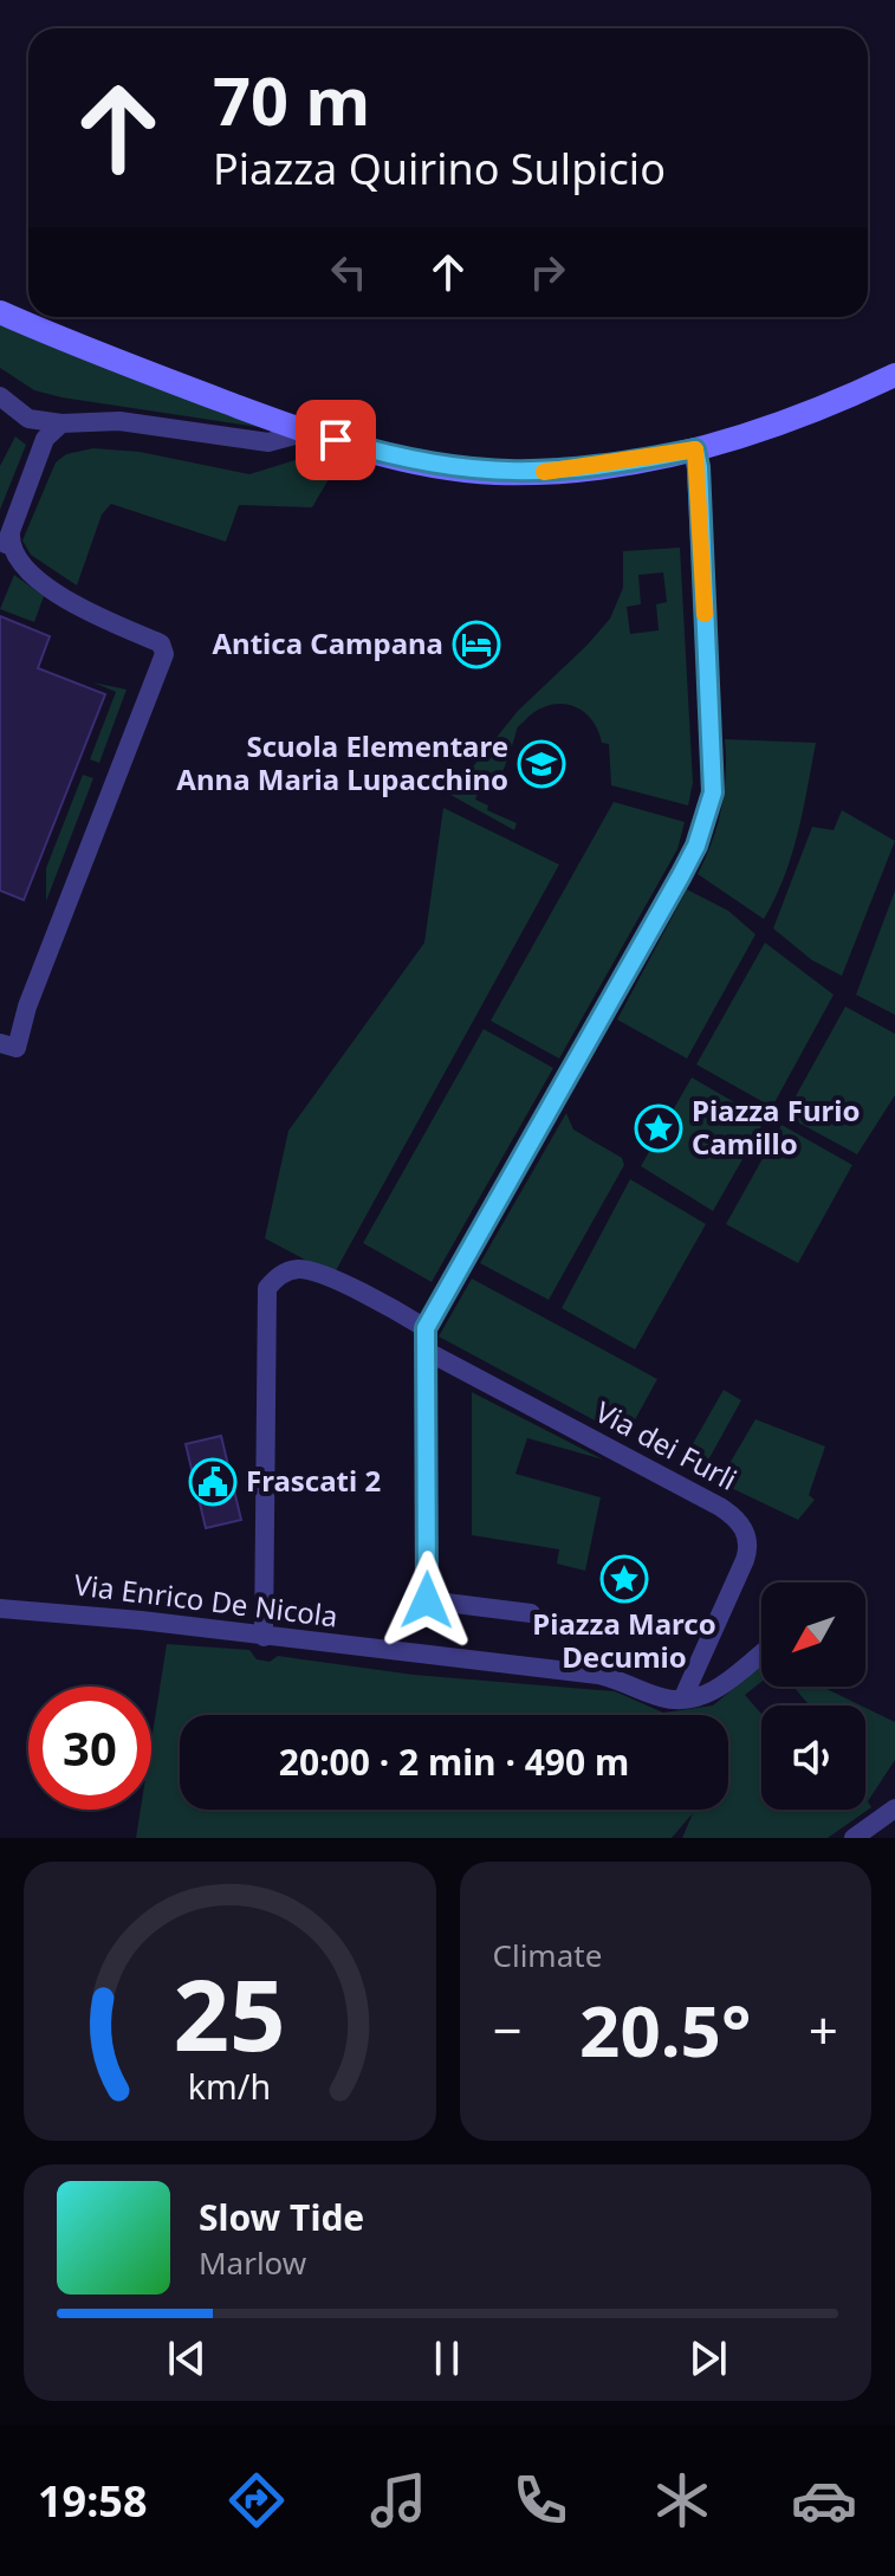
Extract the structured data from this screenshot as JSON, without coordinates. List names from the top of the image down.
{
  "streets": {
    "street": ["Via dei Furli", "Via Enrico De Nicola"]
  },
  "crossings": [
    ["Via dei Furli", "Via Enrico De Nicola"]
  ],
  "places": {
    "hotel": ["Antica Campana"],
    "school or university": ["Scuola Elementare Anna Maria Lupacchino"],
    "place": ["Piazza Furio Camillo", "Piazza Marco Decumio"],
    "public building": ["Frascati 2"]
  },
  "north": "bottom left",
  "page": {
    "turn": ["70 m", "Piazza Quirino Sulpicio"],
    "limit": "30",
    "trip": "20:00 · 2 min · 490 m",
    "tile": "Climate",
    "heat": ["−", "20.5°", "+"],
    "song": ["Slow Tide", "Marlow"],
    "tabs": "19:58",
    "gauge": ["25", "km/h"]
  }
}
